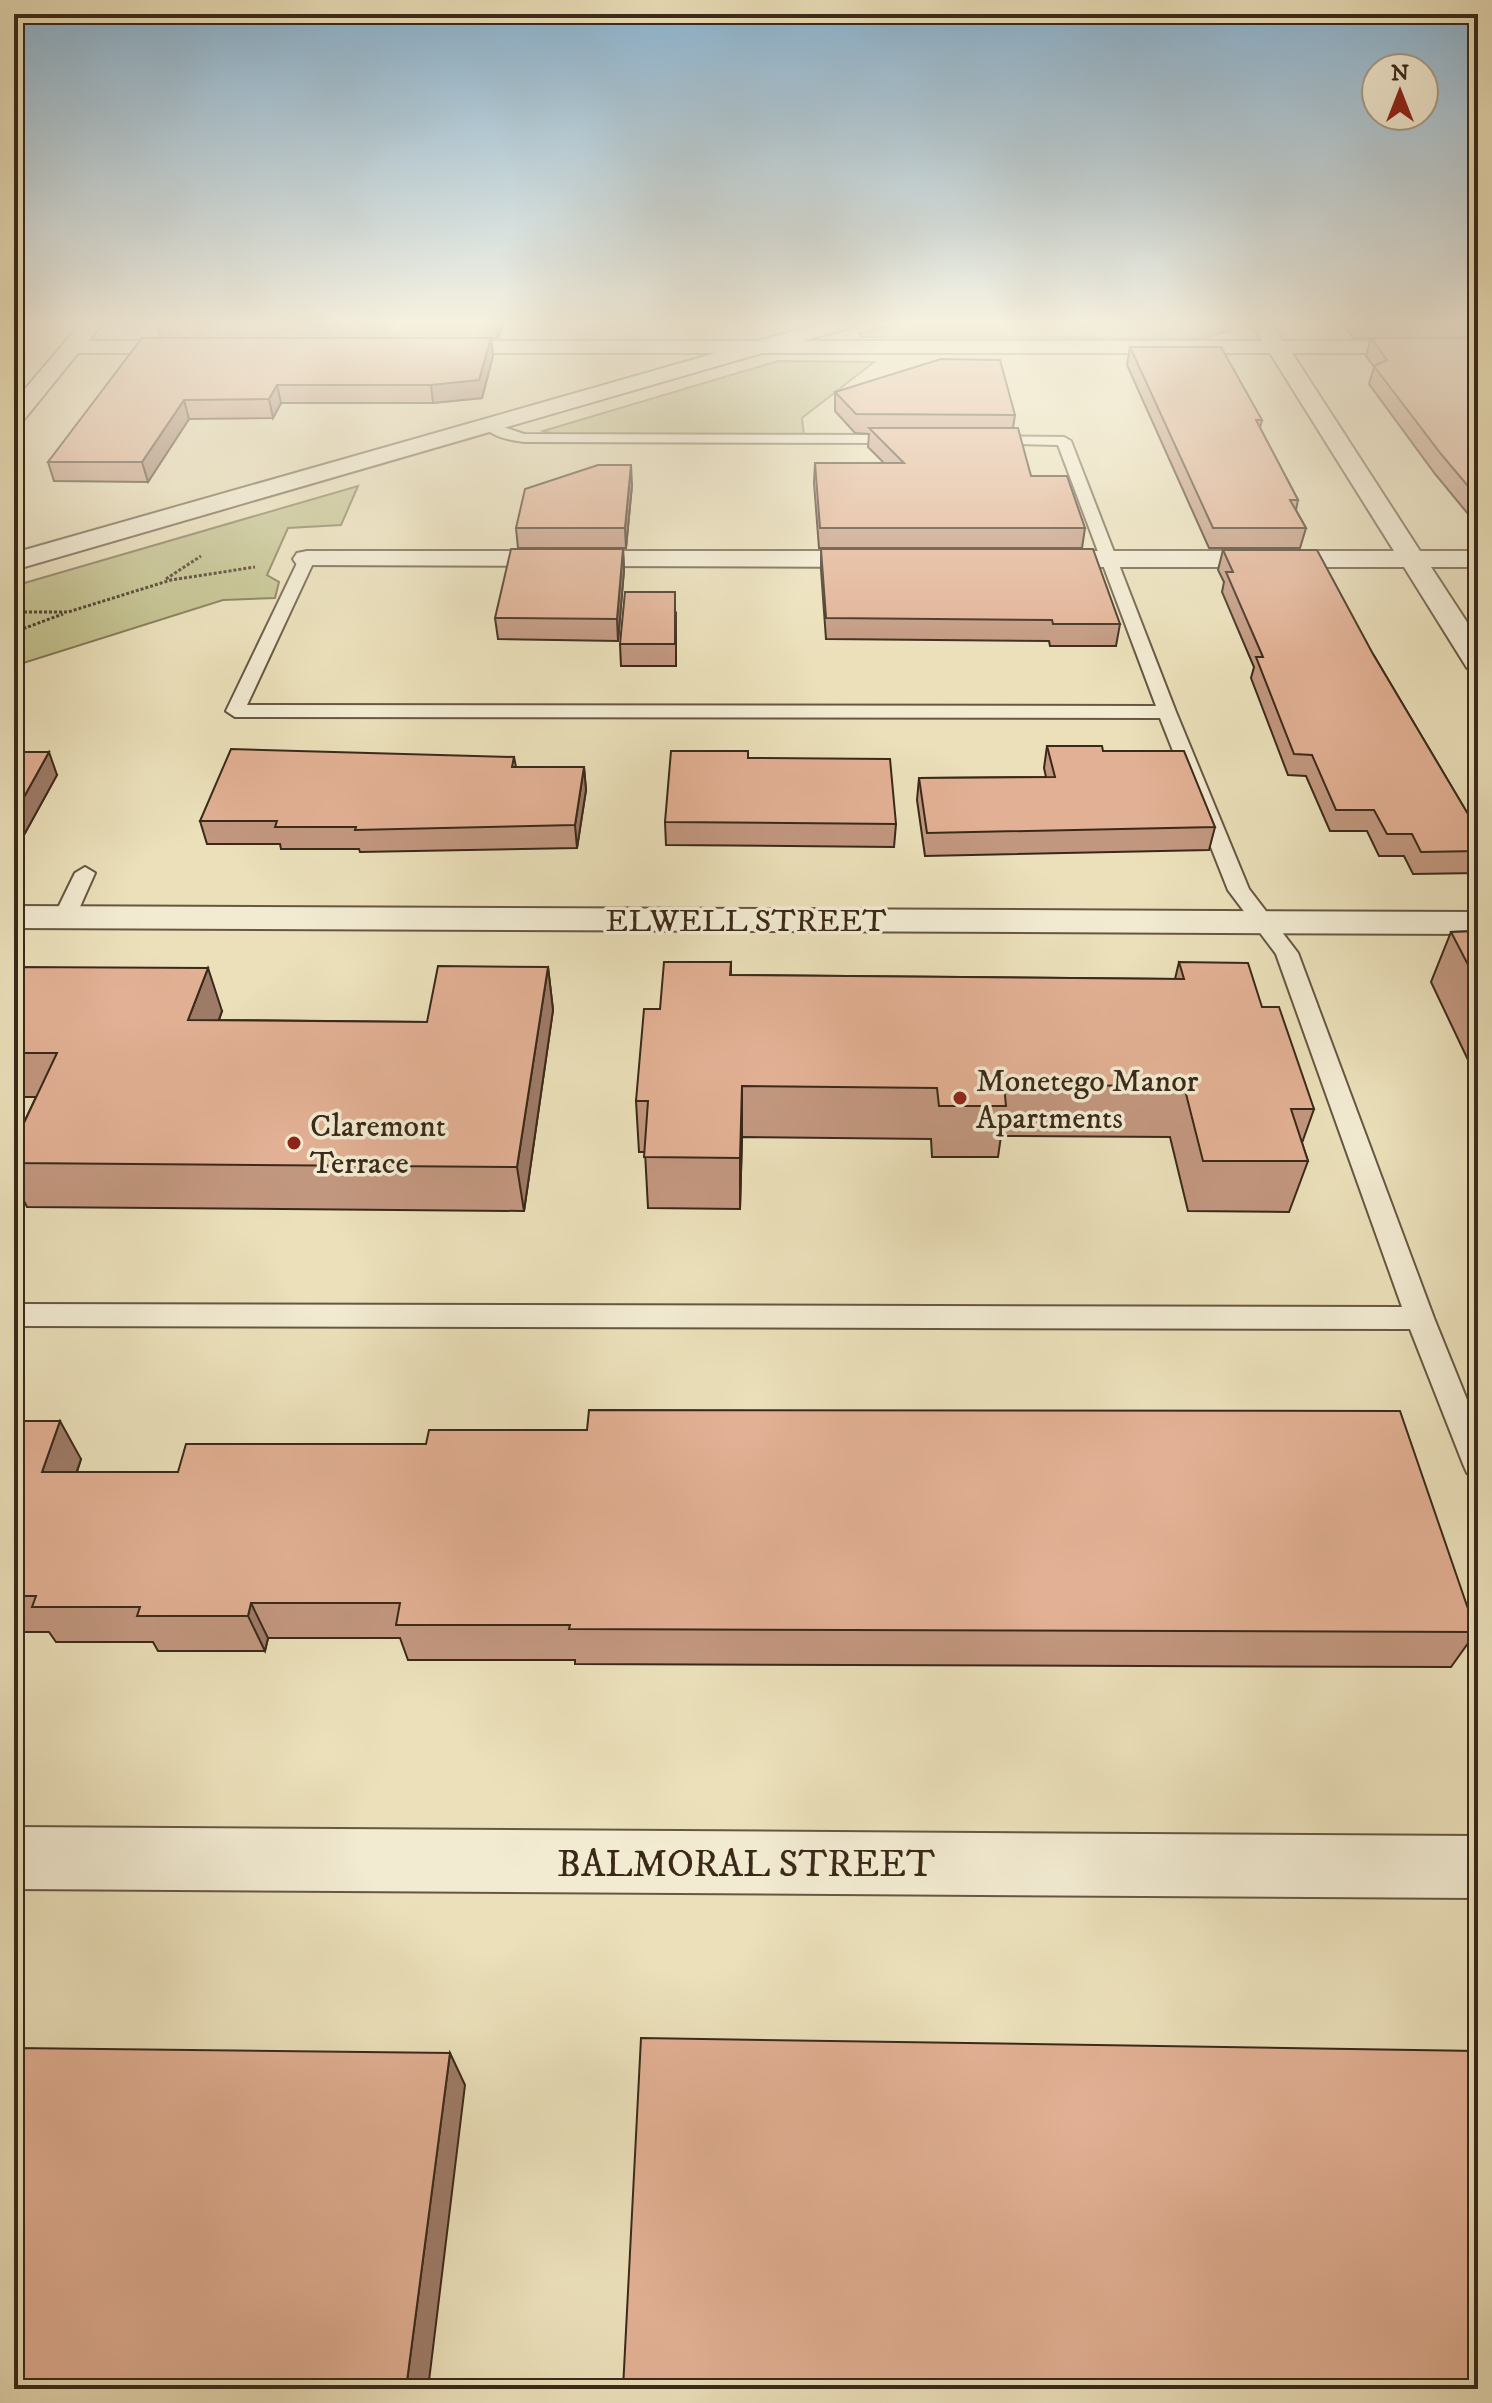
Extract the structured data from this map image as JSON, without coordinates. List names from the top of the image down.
{
  "streets": {
    "street": ["ELWELL STREET", "BALMORAL STREET"]
  },
  "places": ["Monetego Manor Apartments", "Claremont Terrace"],
  "north": "top"
}
